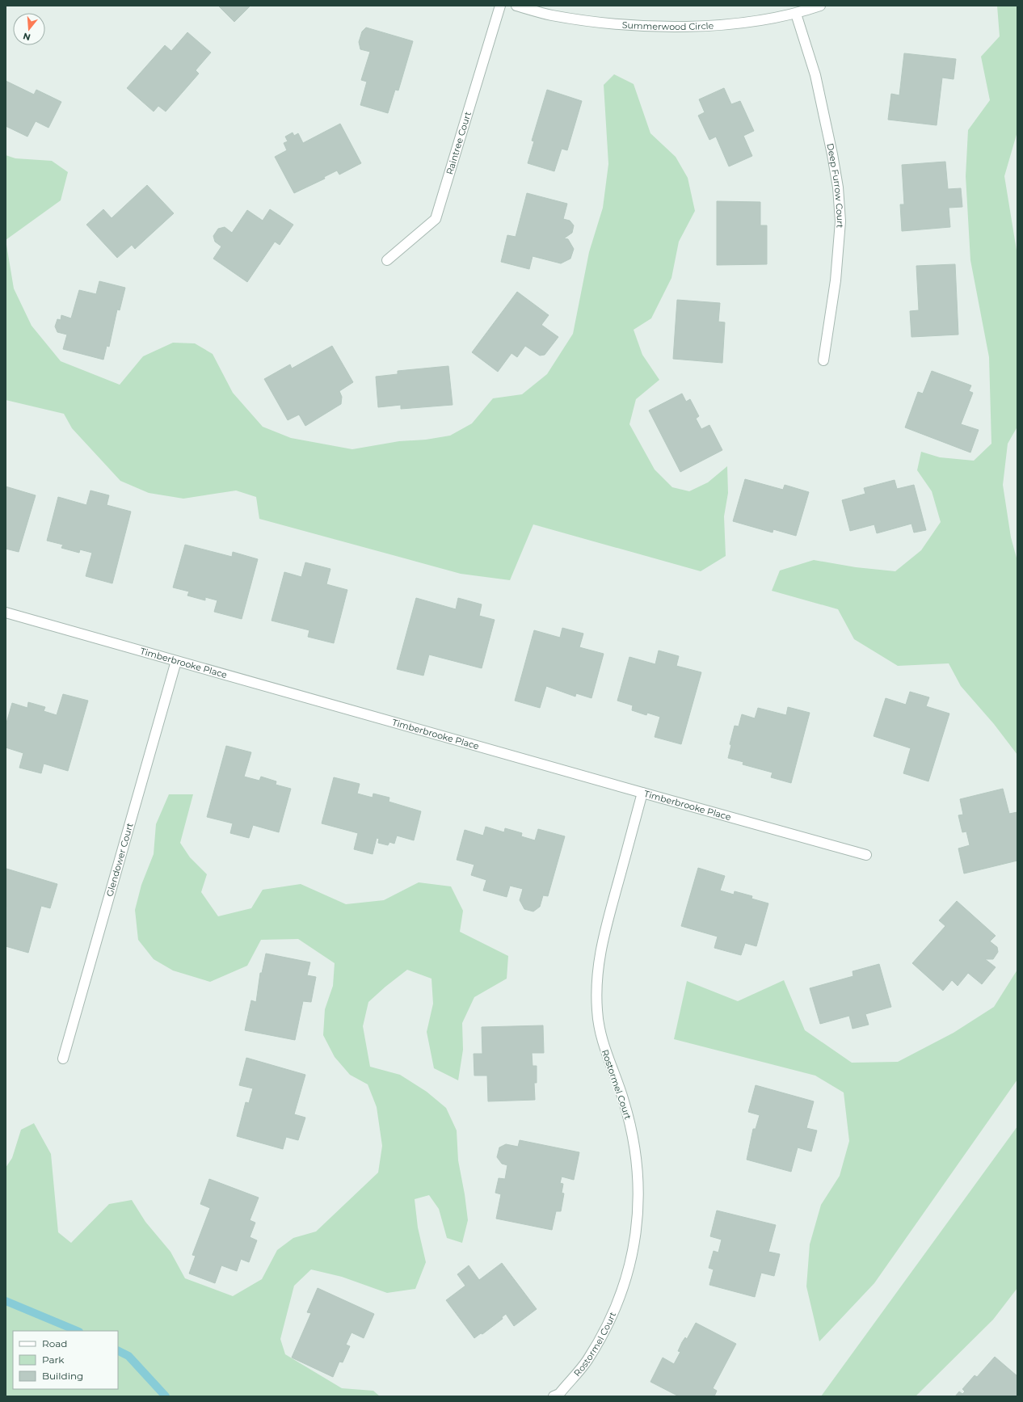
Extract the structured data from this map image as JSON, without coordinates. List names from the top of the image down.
{
  "streets": {
    "street": [
      "Summerwood Circle",
      "Raintree Court",
      "Deep Furrow Court",
      "Timberbrooke Place",
      "Glendower Court",
      "Rostormel Court"
    ]
  },
  "crossings": [
    ["Summerwood Circle", "Deep Furrow Court"],
    ["Timberbrooke Place", "Glendower Court"],
    ["Timberbrooke Place", "Rostormel Court"]
  ],
  "legend": ["Road", "Park", "Building"],
  "north": "bottom"
}
